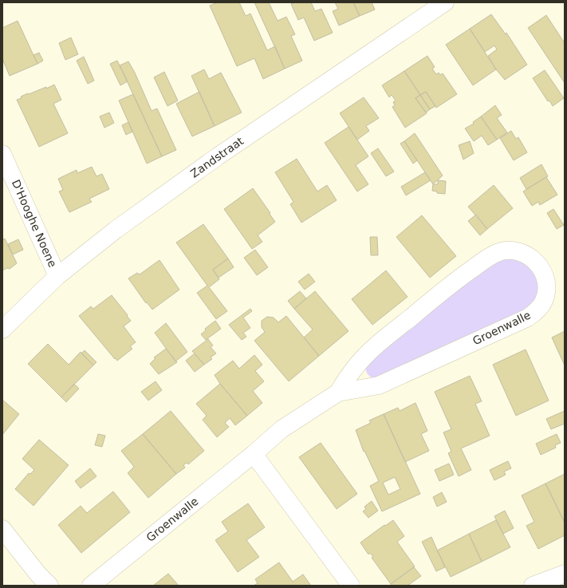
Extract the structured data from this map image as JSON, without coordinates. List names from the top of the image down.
{
  "streets": {
    "street": ["Zandstraat", "D'Hooghe Noene", "Groenwalle"]
  },
  "crossings": [
    ["Zandstraat", "D'Hooghe Noene"]
  ]
}
